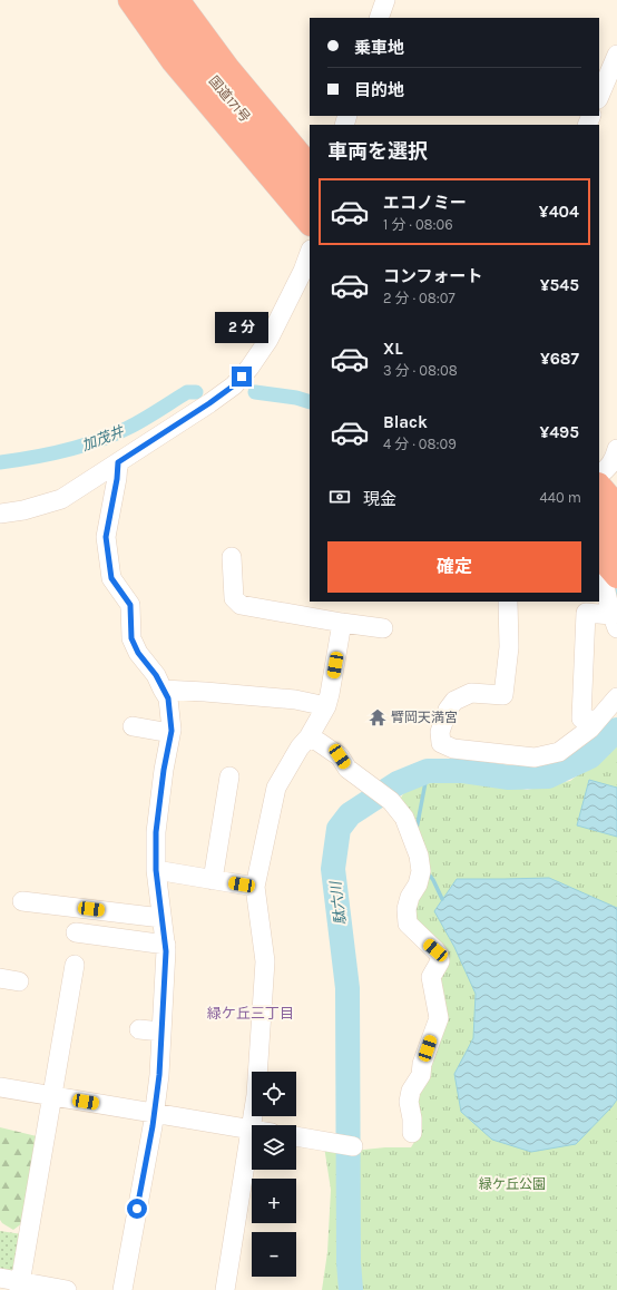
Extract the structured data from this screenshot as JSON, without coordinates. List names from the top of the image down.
{
  "streets": {
    "highway": ["国道171号"]
  },
  "districts": ["緑ケ丘三丁目"],
  "water": ["加茂井", "駄六川"],
  "parks": ["緑ケ丘公園"],
  "places": {
    "temple": ["臂岡天満宮"]
  },
  "page": {
    "banner": ["乗車地", "目的地"],
    "heading": "車両を選択",
    "list": [
      {
        "name": "エコノミー",
        "note": "1 分 · 08:06",
        "value": "¥404"
      },
      {
        "name": "コンフォート",
        "note": "2 分 · 08:07",
        "value": "¥545"
      },
      {
        "name": "XL",
        "note": "3 分 · 08:08",
        "value": "¥687"
      },
      {
        "name": "Black",
        "note": "4 分 · 08:09",
        "value": "¥495"
      }
    ],
    "bubble": "2 分",
    "pay": ["現金", "440 m"],
    "buttons": "確定",
    "map_buttons": ["+", "−"]
  }
}
